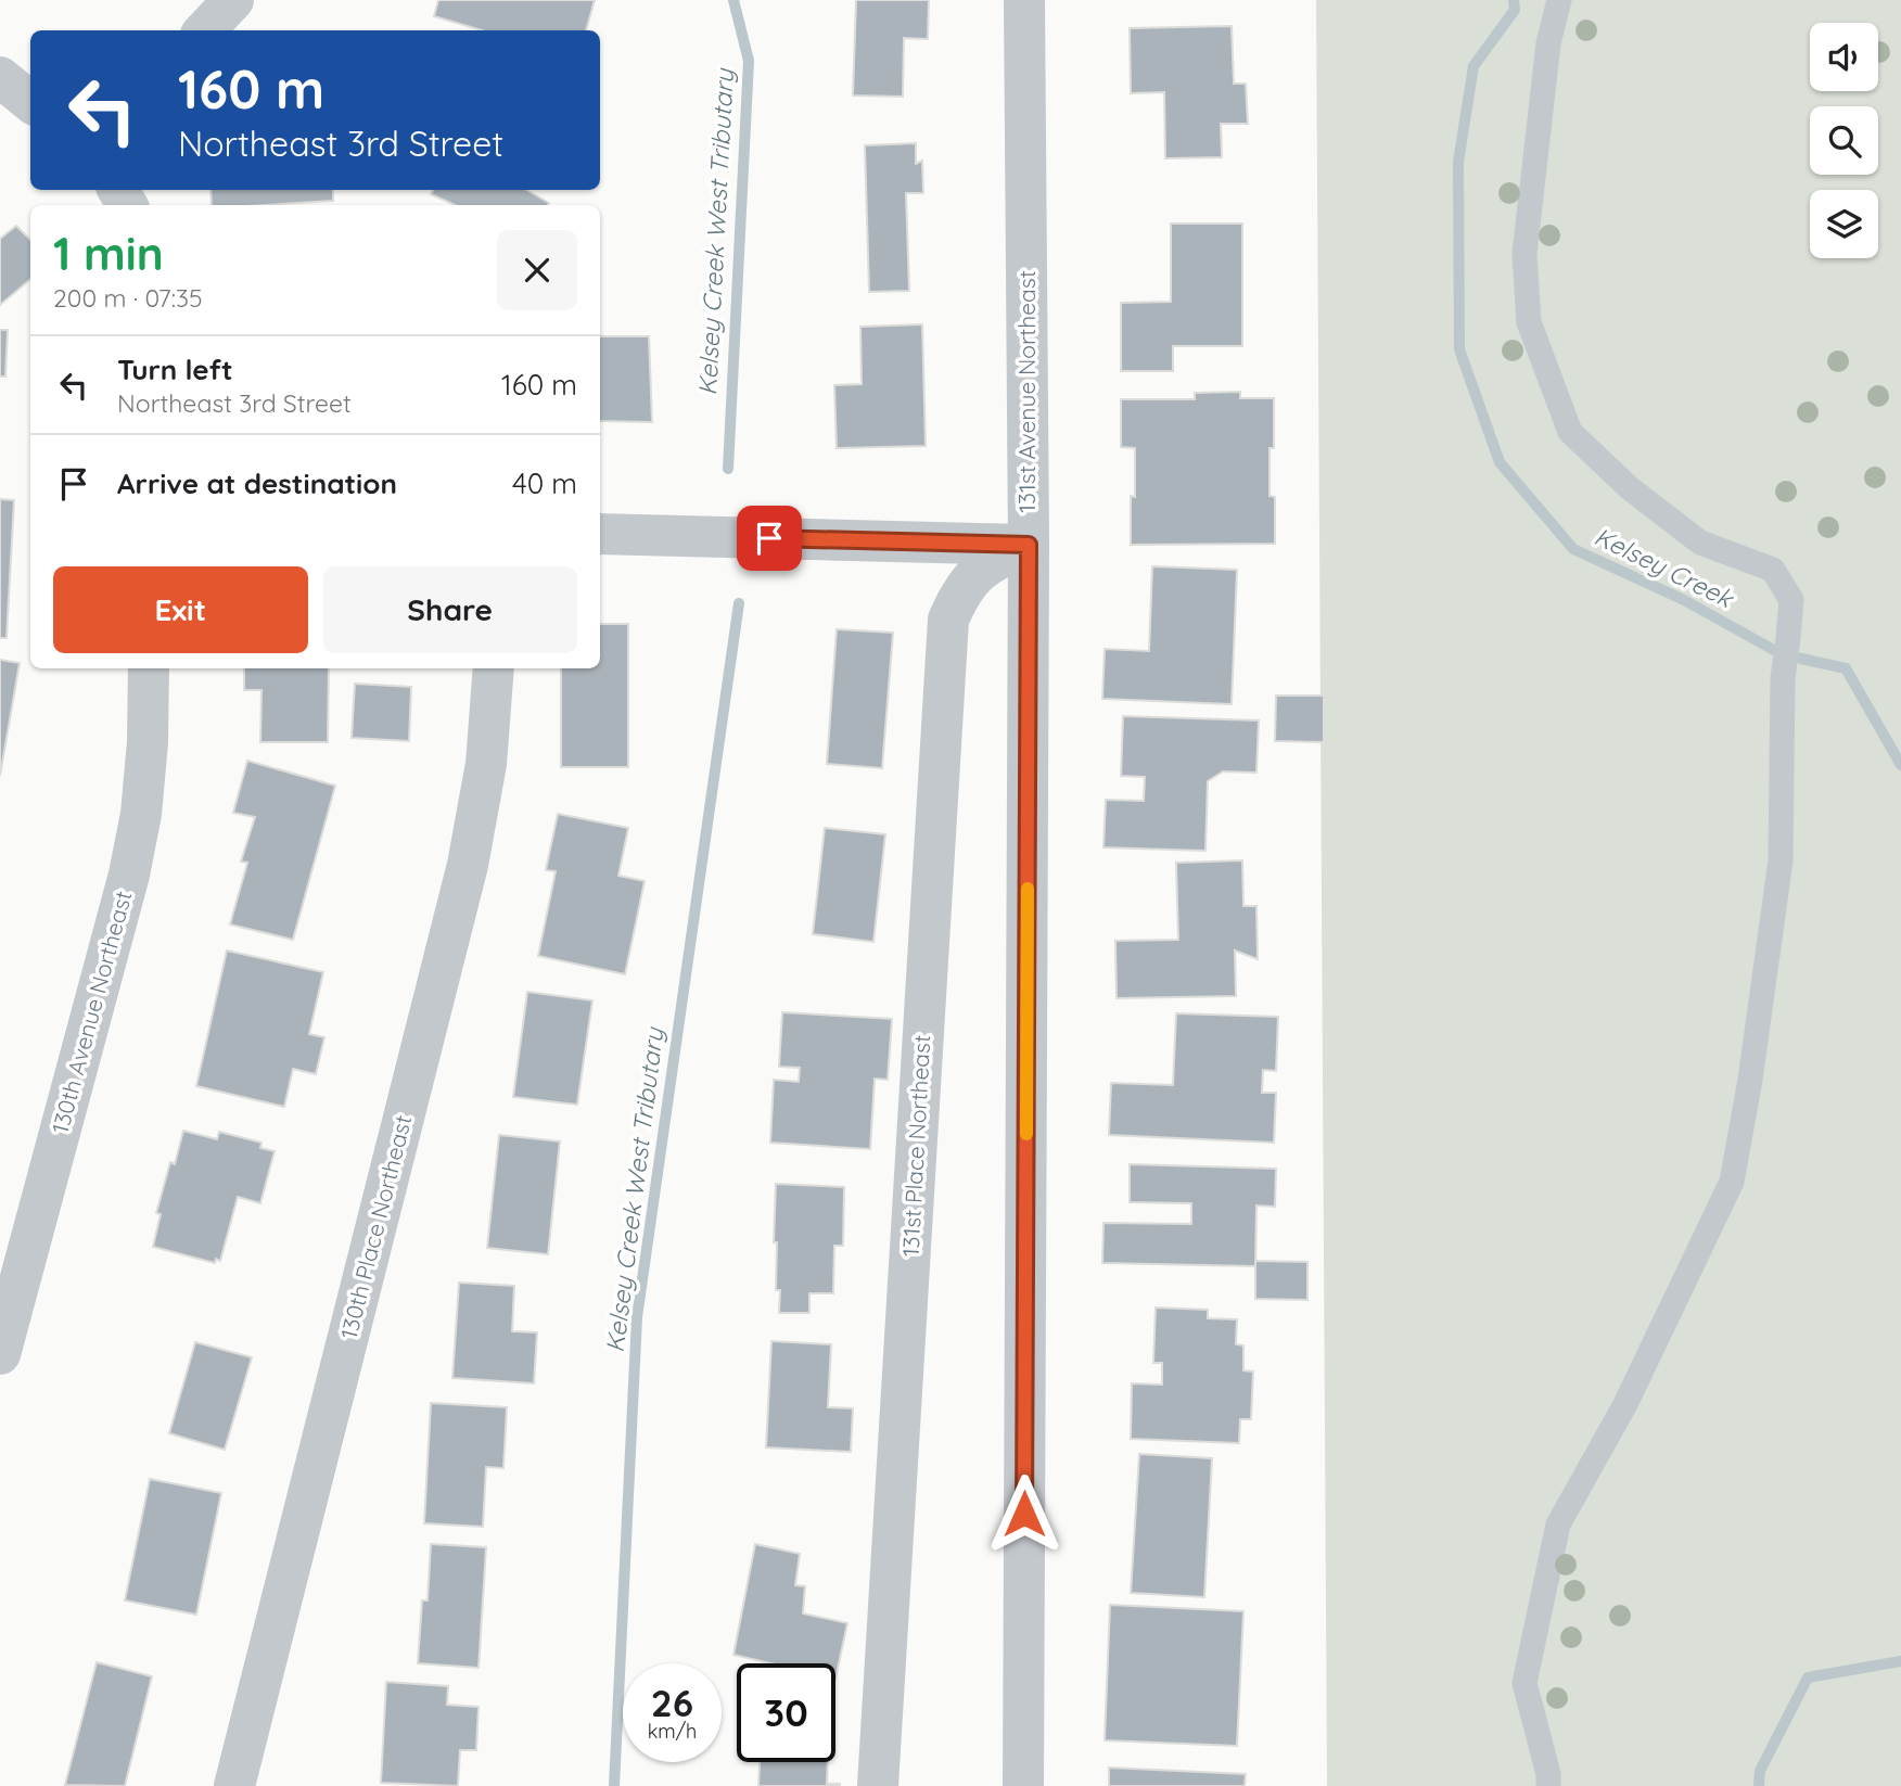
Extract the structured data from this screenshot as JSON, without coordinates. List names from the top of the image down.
{
  "streets": {
    "street": [
      "131st Avenue Northeast",
      "130th Avenue Northeast",
      "131st Place Northeast",
      "130th Place Northeast"
    ]
  },
  "crossings": [
    ["131st Avenue Northeast", "131st Place Northeast"]
  ],
  "water": ["Kelsey Creek West Tributary", "Kelsey Creek"],
  "page": {
    "turn": ["160 m", "Northeast 3rd Street"],
    "heading": ["1 min", "200 m · 07:35"],
    "list": [
      {
        "name": "Turn left",
        "note": "Northeast 3rd Street",
        "value": "160 m"
      },
      {
        "name": "Arrive at destination",
        "value": "40 m"
      }
    ],
    "buttons": ["Exit", "Share"],
    "speed": "26 km/h",
    "limit": "30"
  }
}
